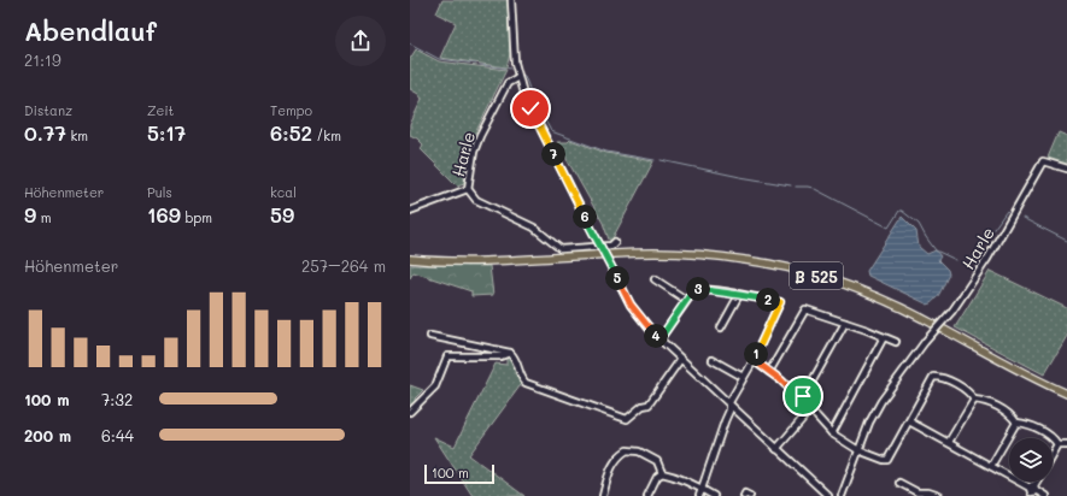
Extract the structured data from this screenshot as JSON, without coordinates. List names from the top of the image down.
{
  "streets": {
    "main road": ["B 525"],
    "street": ["Harle"]
  },
  "scale_bar": "100 m",
  "page": {
    "heading": ["Abendlauf", "21:19"],
    "stats": [
      ["Distanz", "0.77 km"],
      ["Zeit", "5:17"],
      ["Tempo", "6:52 /km"],
      ["Höhenmeter", "9 m"],
      ["Puls", "169 bpm"],
      ["kcal", "59"]
    ],
    "pins": [
      "7",
      "6",
      "5",
      "3",
      "2",
      "4",
      "1"
    ],
    "chart": ["Höhenmeter", "257–264 m"],
    "list": [
      {
        "name": "100 m",
        "note": "7:32"
      },
      {
        "name": "200 m",
        "note": "6:44"
      }
    ],
    "scale": "100 m"
  }
}
